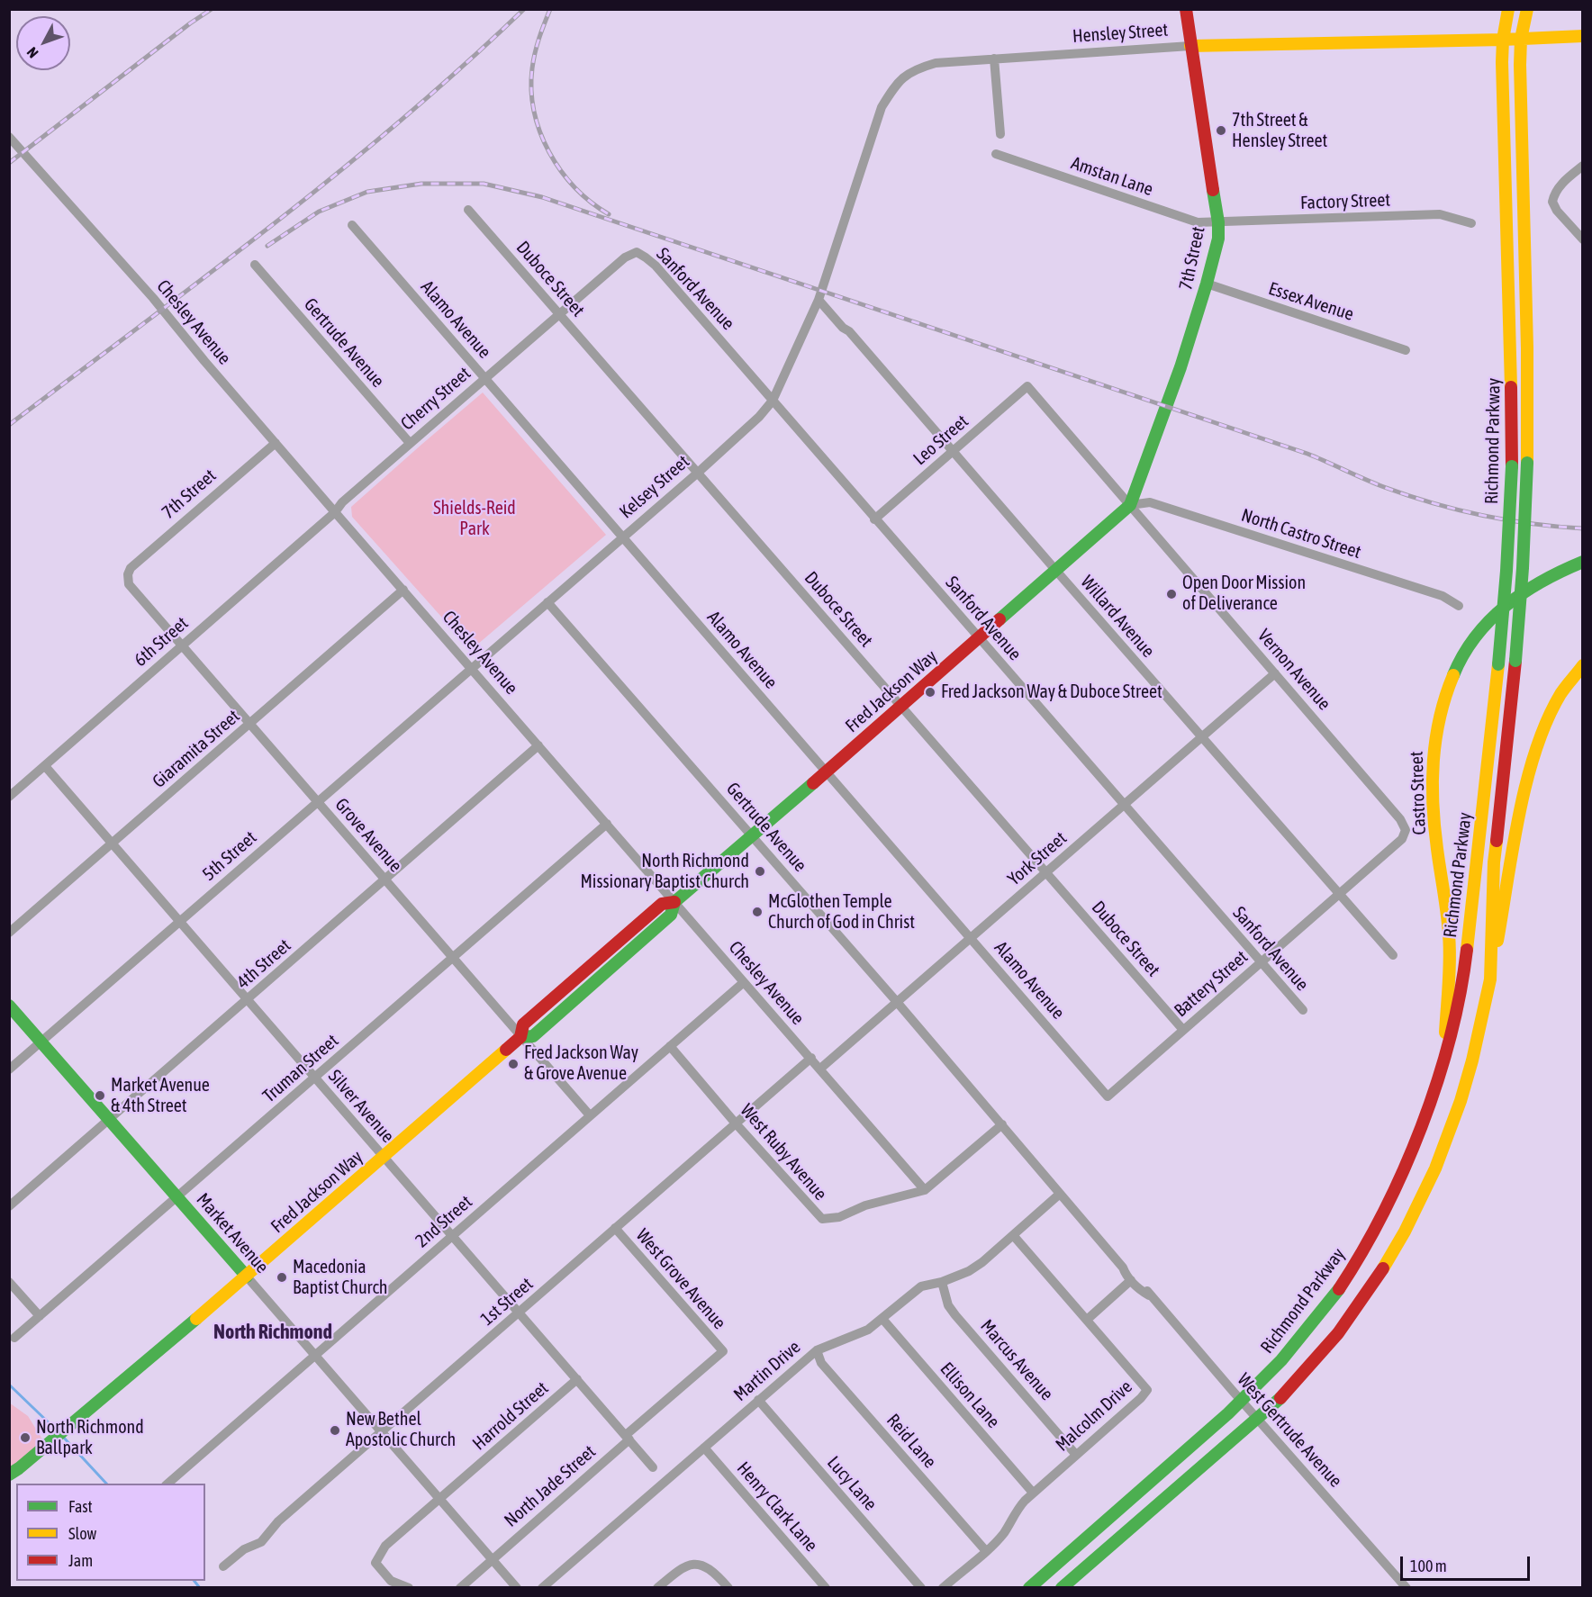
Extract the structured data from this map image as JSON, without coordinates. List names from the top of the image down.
{
  "streets": {
    "main road": [
      "Hensley Street",
      "7th Street",
      "Richmond Parkway",
      "Fred Jackson Way",
      "Castro Street",
      "Market Avenue"
    ],
    "street": [
      "Amstan Lane",
      "Factory Street",
      "Duboce Street",
      "Sanford Avenue",
      "Essex Avenue",
      "Alamo Avenue",
      "Chesley Avenue",
      "Gertrude Avenue",
      "Cherry Street",
      "Leo Street",
      "Kelsey Street",
      "North Castro Street",
      "Willard Avenue",
      "6th Street",
      "Vernon Avenue",
      "Giaramita Street",
      "Grove Avenue",
      "5th Street",
      "York Street",
      "4th Street",
      "Battery Street",
      "Truman Street",
      "Silver Avenue",
      "West Ruby Avenue",
      "2nd Street",
      "West Grove Avenue",
      "1st Street",
      "Marcus Avenue",
      "Martin Drive",
      "Ellison Lane",
      "Harrold Street",
      "Malcolm Drive",
      "West Gertrude Avenue",
      "Reid Lane",
      "Lucy Lane",
      "North Jade Street",
      "Henry Clark Lane"
    ]
  },
  "crossings": [
    ["Hensley Street", "7th Street"],
    ["Hensley Street", "Richmond Parkway"],
    ["Hensley Street", "Kelsey Street"],
    ["Hensley Street", "Willard Avenue"],
    ["Amstan Lane", "Factory Street"],
    ["Amstan Lane", "7th Street"],
    ["Factory Street", "7th Street"],
    ["7th Street", "Essex Avenue"],
    ["7th Street", "Chesley Avenue"],
    ["7th Street", "North Castro Street"],
    ["7th Street", "Vernon Avenue"],
    ["7th Street", "Fred Jackson Way"],
    ["7th Street", "Grove Avenue"],
    ["Duboce Street", "Cherry Street"],
    ["Duboce Street", "Kelsey Street"],
    ["Duboce Street", "Fred Jackson Way"],
    ["Duboce Street", "York Street"],
    ["Duboce Street", "Battery Street"],
    ["Sanford Avenue", "Cherry Street"],
    ["Sanford Avenue", "Leo Street"],
    ["Sanford Avenue", "Kelsey Street"],
    ["Sanford Avenue", "Fred Jackson Way"],
    ["Sanford Avenue", "York Street"],
    ["Sanford Avenue", "Battery Street"],
    ["Alamo Avenue", "Cherry Street"],
    ["Alamo Avenue", "Kelsey Street"],
    ["Alamo Avenue", "Fred Jackson Way"],
    ["Alamo Avenue", "York Street"],
    ["Alamo Avenue", "Battery Street"],
    ["Chesley Avenue", "Cherry Street"],
    ["Chesley Avenue", "Kelsey Street"],
    ["Chesley Avenue", "6th Street"],
    ["Chesley Avenue", "Fred Jackson Way"],
    ["Chesley Avenue", "Giaramita Street"],
    ["Chesley Avenue", "5th Street"],
    ["Chesley Avenue", "York Street"],
    ["Chesley Avenue", "4th Street"],
    ["Chesley Avenue", "Truman Street"],
    ["Chesley Avenue", "West Ruby Avenue"],
    ["Chesley Avenue", "2nd Street"],
    ["Chesley Avenue", "1st Street"],
    ["Gertrude Avenue", "Cherry Street"],
    ["Gertrude Avenue", "Kelsey Street"],
    ["Gertrude Avenue", "Fred Jackson Way"],
    ["Gertrude Avenue", "York Street"],
    ["Gertrude Avenue", "West Ruby Avenue"],
    ["Gertrude Avenue", "West Gertrude Avenue"],
    ["Cherry Street", "6th Street"],
    ["Leo Street", "Willard Avenue"],
    ["Leo Street", "Vernon Avenue"],
    ["Richmond Parkway", "Castro Street"],
    ["Richmond Parkway", "West Gertrude Avenue"],
    ["Kelsey Street", "Willard Avenue"],
    ["Kelsey Street", "5th Street"],
    ["North Castro Street", "Vernon Avenue"],
    ["North Castro Street", "Fred Jackson Way"],
    ["Willard Avenue", "Fred Jackson Way"],
    ["Willard Avenue", "York Street"],
    ["Willard Avenue", "Battery Street"],
    ["6th Street", "Grove Avenue"],
    ["6th Street", "Silver Avenue"],
    ["Vernon Avenue", "Fred Jackson Way"],
    ["Vernon Avenue", "York Street"],
    ["Vernon Avenue", "Battery Street"],
    ["Fred Jackson Way", "Grove Avenue"],
    ["Fred Jackson Way", "Silver Avenue"],
    ["Fred Jackson Way", "Market Avenue"],
    ["Giaramita Street", "Grove Avenue"],
    ["Giaramita Street", "Silver Avenue"],
    ["Grove Avenue", "5th Street"],
    ["Grove Avenue", "4th Street"],
    ["Grove Avenue", "Truman Street"],
    ["Grove Avenue", "2nd Street"],
    ["5th Street", "Silver Avenue"],
    ["5th Street", "Market Avenue"],
    ["4th Street", "Silver Avenue"],
    ["4th Street", "Market Avenue"],
    ["Truman Street", "Silver Avenue"],
    ["Truman Street", "Market Avenue"],
    ["Silver Avenue", "2nd Street"],
    ["Silver Avenue", "1st Street"],
    ["Silver Avenue", "Harrold Street"],
    ["Silver Avenue", "North Jade Street"],
    ["West Ruby Avenue", "2nd Street"],
    ["West Ruby Avenue", "1st Street"],
    ["West Ruby Avenue", "West Gertrude Avenue"],
    ["2nd Street", "Market Avenue"],
    ["Market Avenue", "1st Street"],
    ["Market Avenue", "Harrold Street"],
    ["Market Avenue", "North Jade Street"],
    ["West Grove Avenue", "1st Street"],
    ["West Grove Avenue", "North Jade Street"],
    ["Marcus Avenue", "Martin Drive"],
    ["Marcus Avenue", "Malcolm Drive"],
    ["Martin Drive", "Ellison Lane"],
    ["Martin Drive", "Malcolm Drive"],
    ["Martin Drive", "West Gertrude Avenue"],
    ["Martin Drive", "Reid Lane"],
    ["Martin Drive", "Lucy Lane"],
    ["Martin Drive", "Henry Clark Lane"],
    ["Ellison Lane", "Malcolm Drive"],
    ["Malcolm Drive", "Reid Lane"]
  ],
  "districts": ["North Richmond"],
  "parks": ["Shields-Reid Park"],
  "places": [
    "7th Street & Hensley Street",
    "Open Door Mission of Deliverance",
    "Fred Jackson Way & Duboce Street",
    "North Richmond Missionary Baptist Church",
    "McGlothen Temple Church of God in Christ",
    "Fred Jackson Way & Grove Avenue",
    "Market Avenue & 4th Street",
    "Macedonia Baptist Church",
    "New Bethel Apostolic Church",
    "North Richmond Ballpark"
  ],
  "legend": ["Fast", "Slow", "Jam"],
  "scale_bar": "100 m",
  "north": "bottom left"
}
